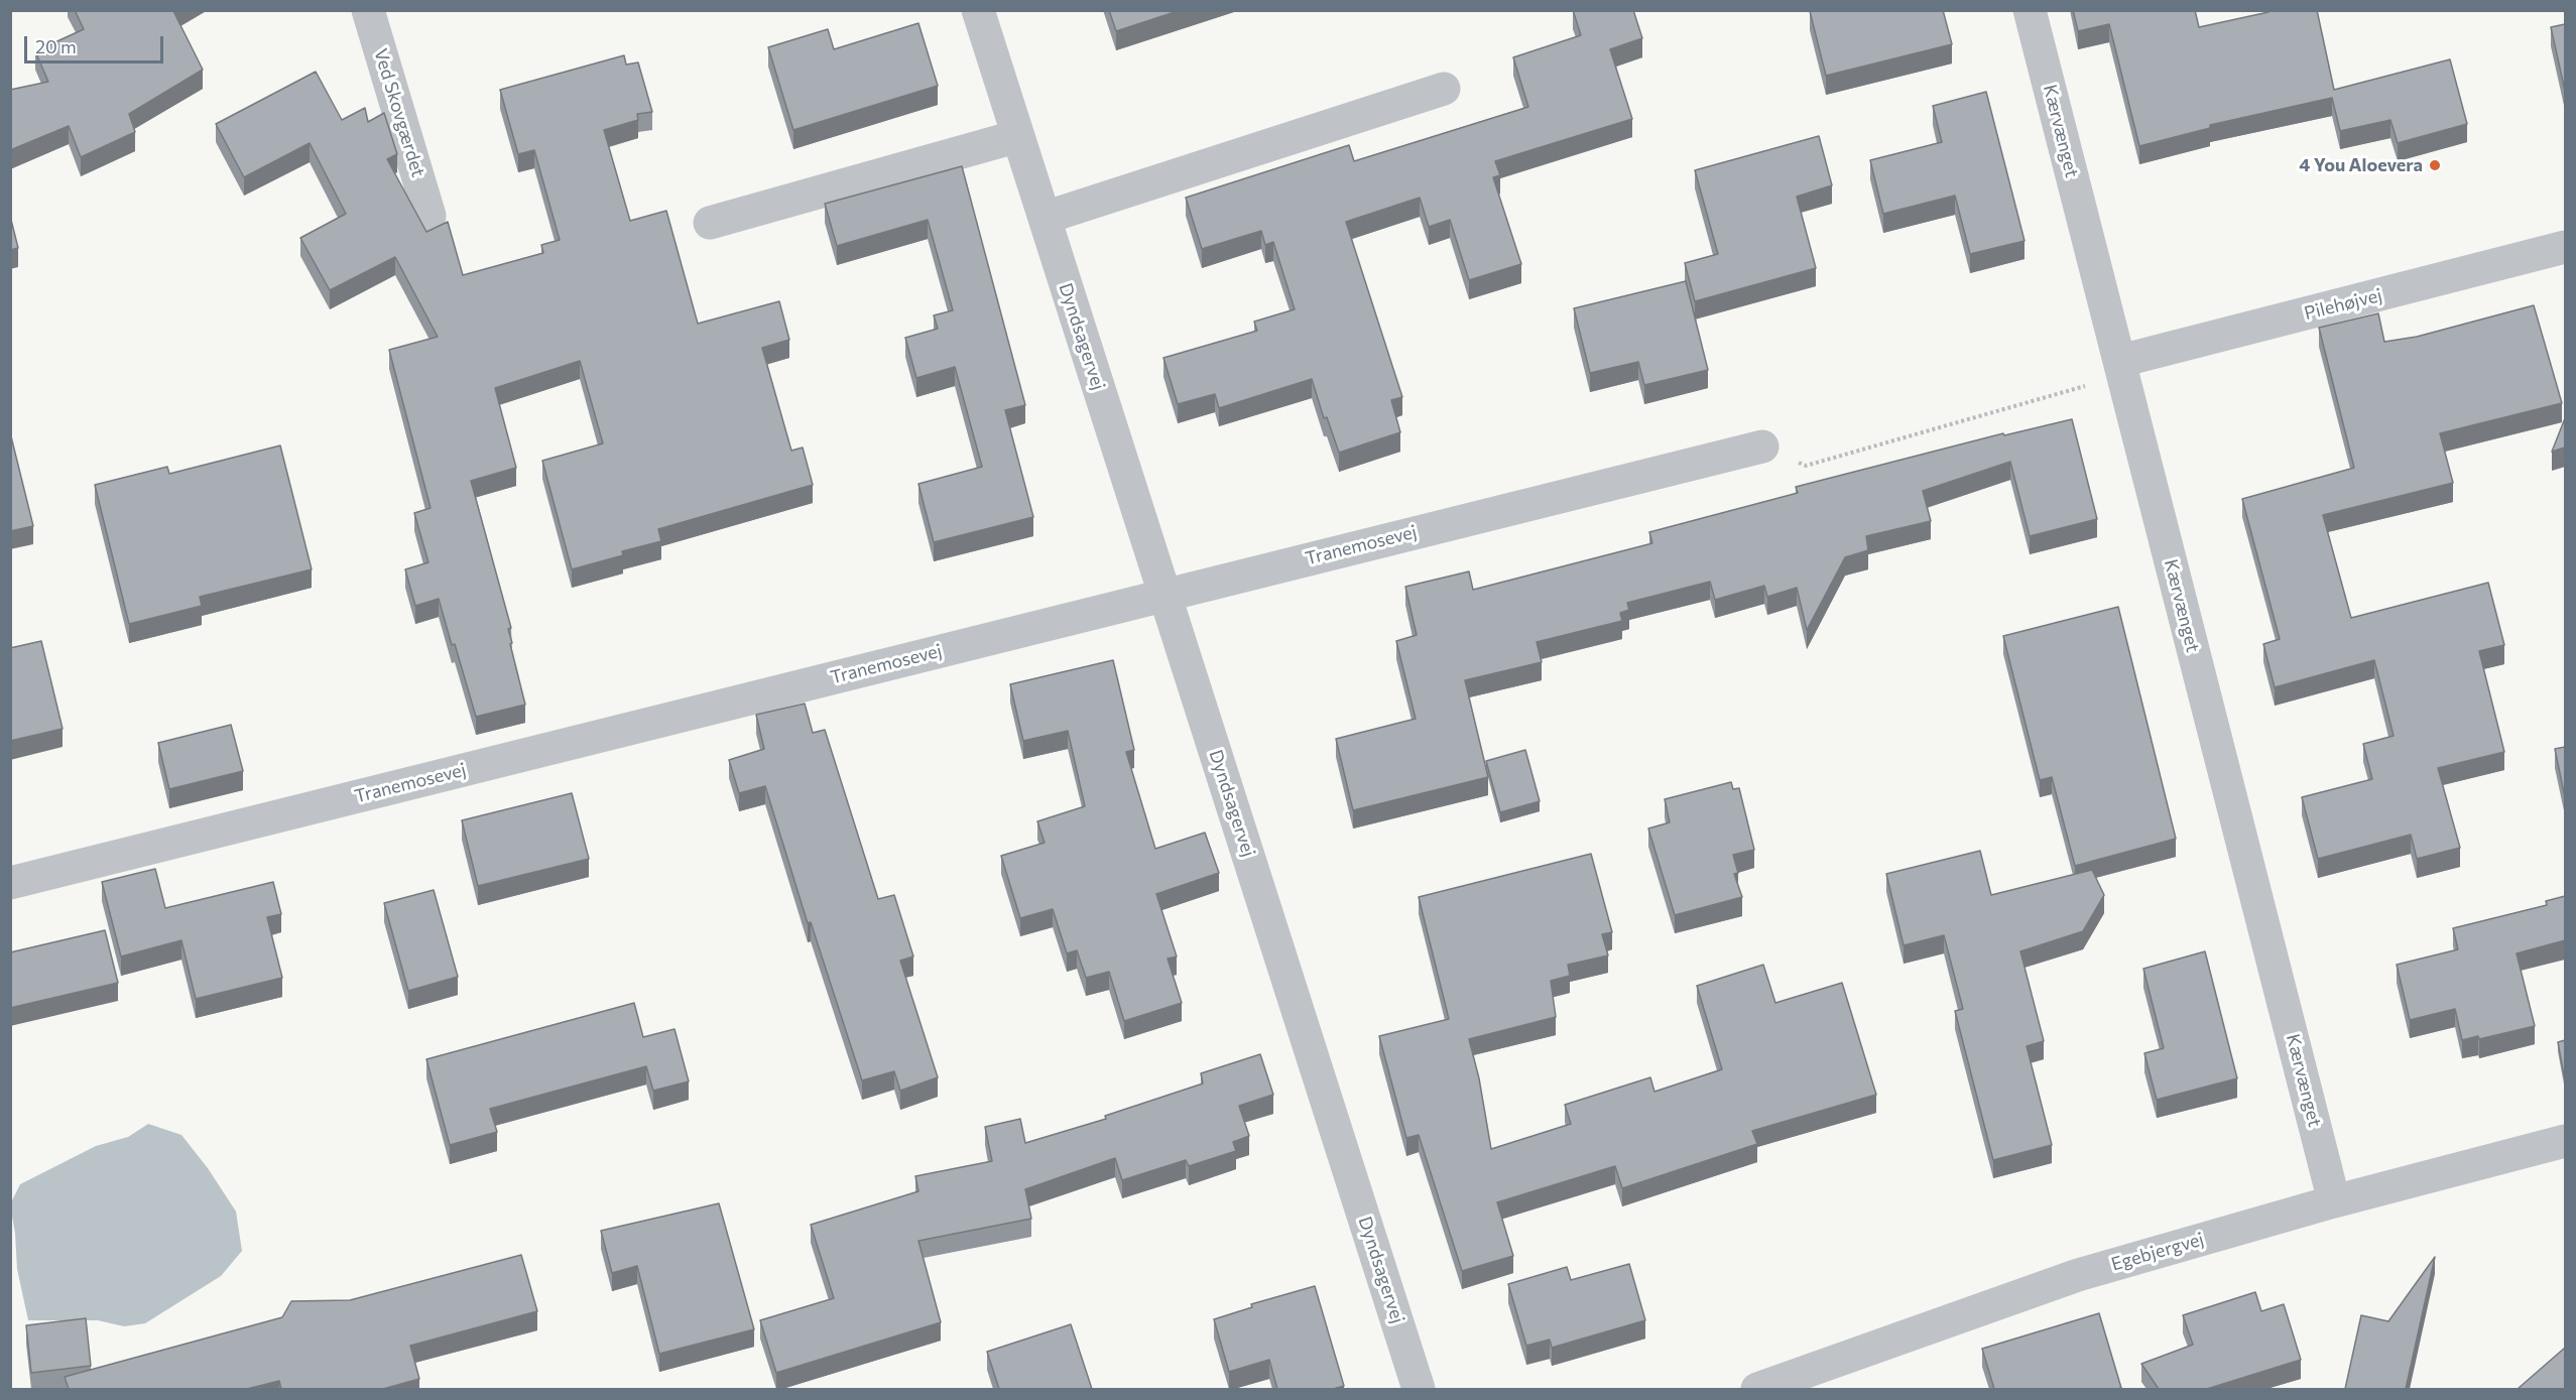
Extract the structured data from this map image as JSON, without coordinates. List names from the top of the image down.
{
  "streets": {
    "street": [
      "Ved Skovgærdet",
      "Kærvænget",
      "Pilehøjvej",
      "Dyndsagervej",
      "Tranemosevej",
      "Egebjergvej"
    ]
  },
  "crossings": [
    ["Kærvænget", "Pilehøjvej"],
    ["Kærvænget", "Egebjergvej"],
    ["Dyndsagervej", "Tranemosevej"]
  ],
  "places": ["4 You Aloevera"],
  "scale_bar": "20 m"
}
